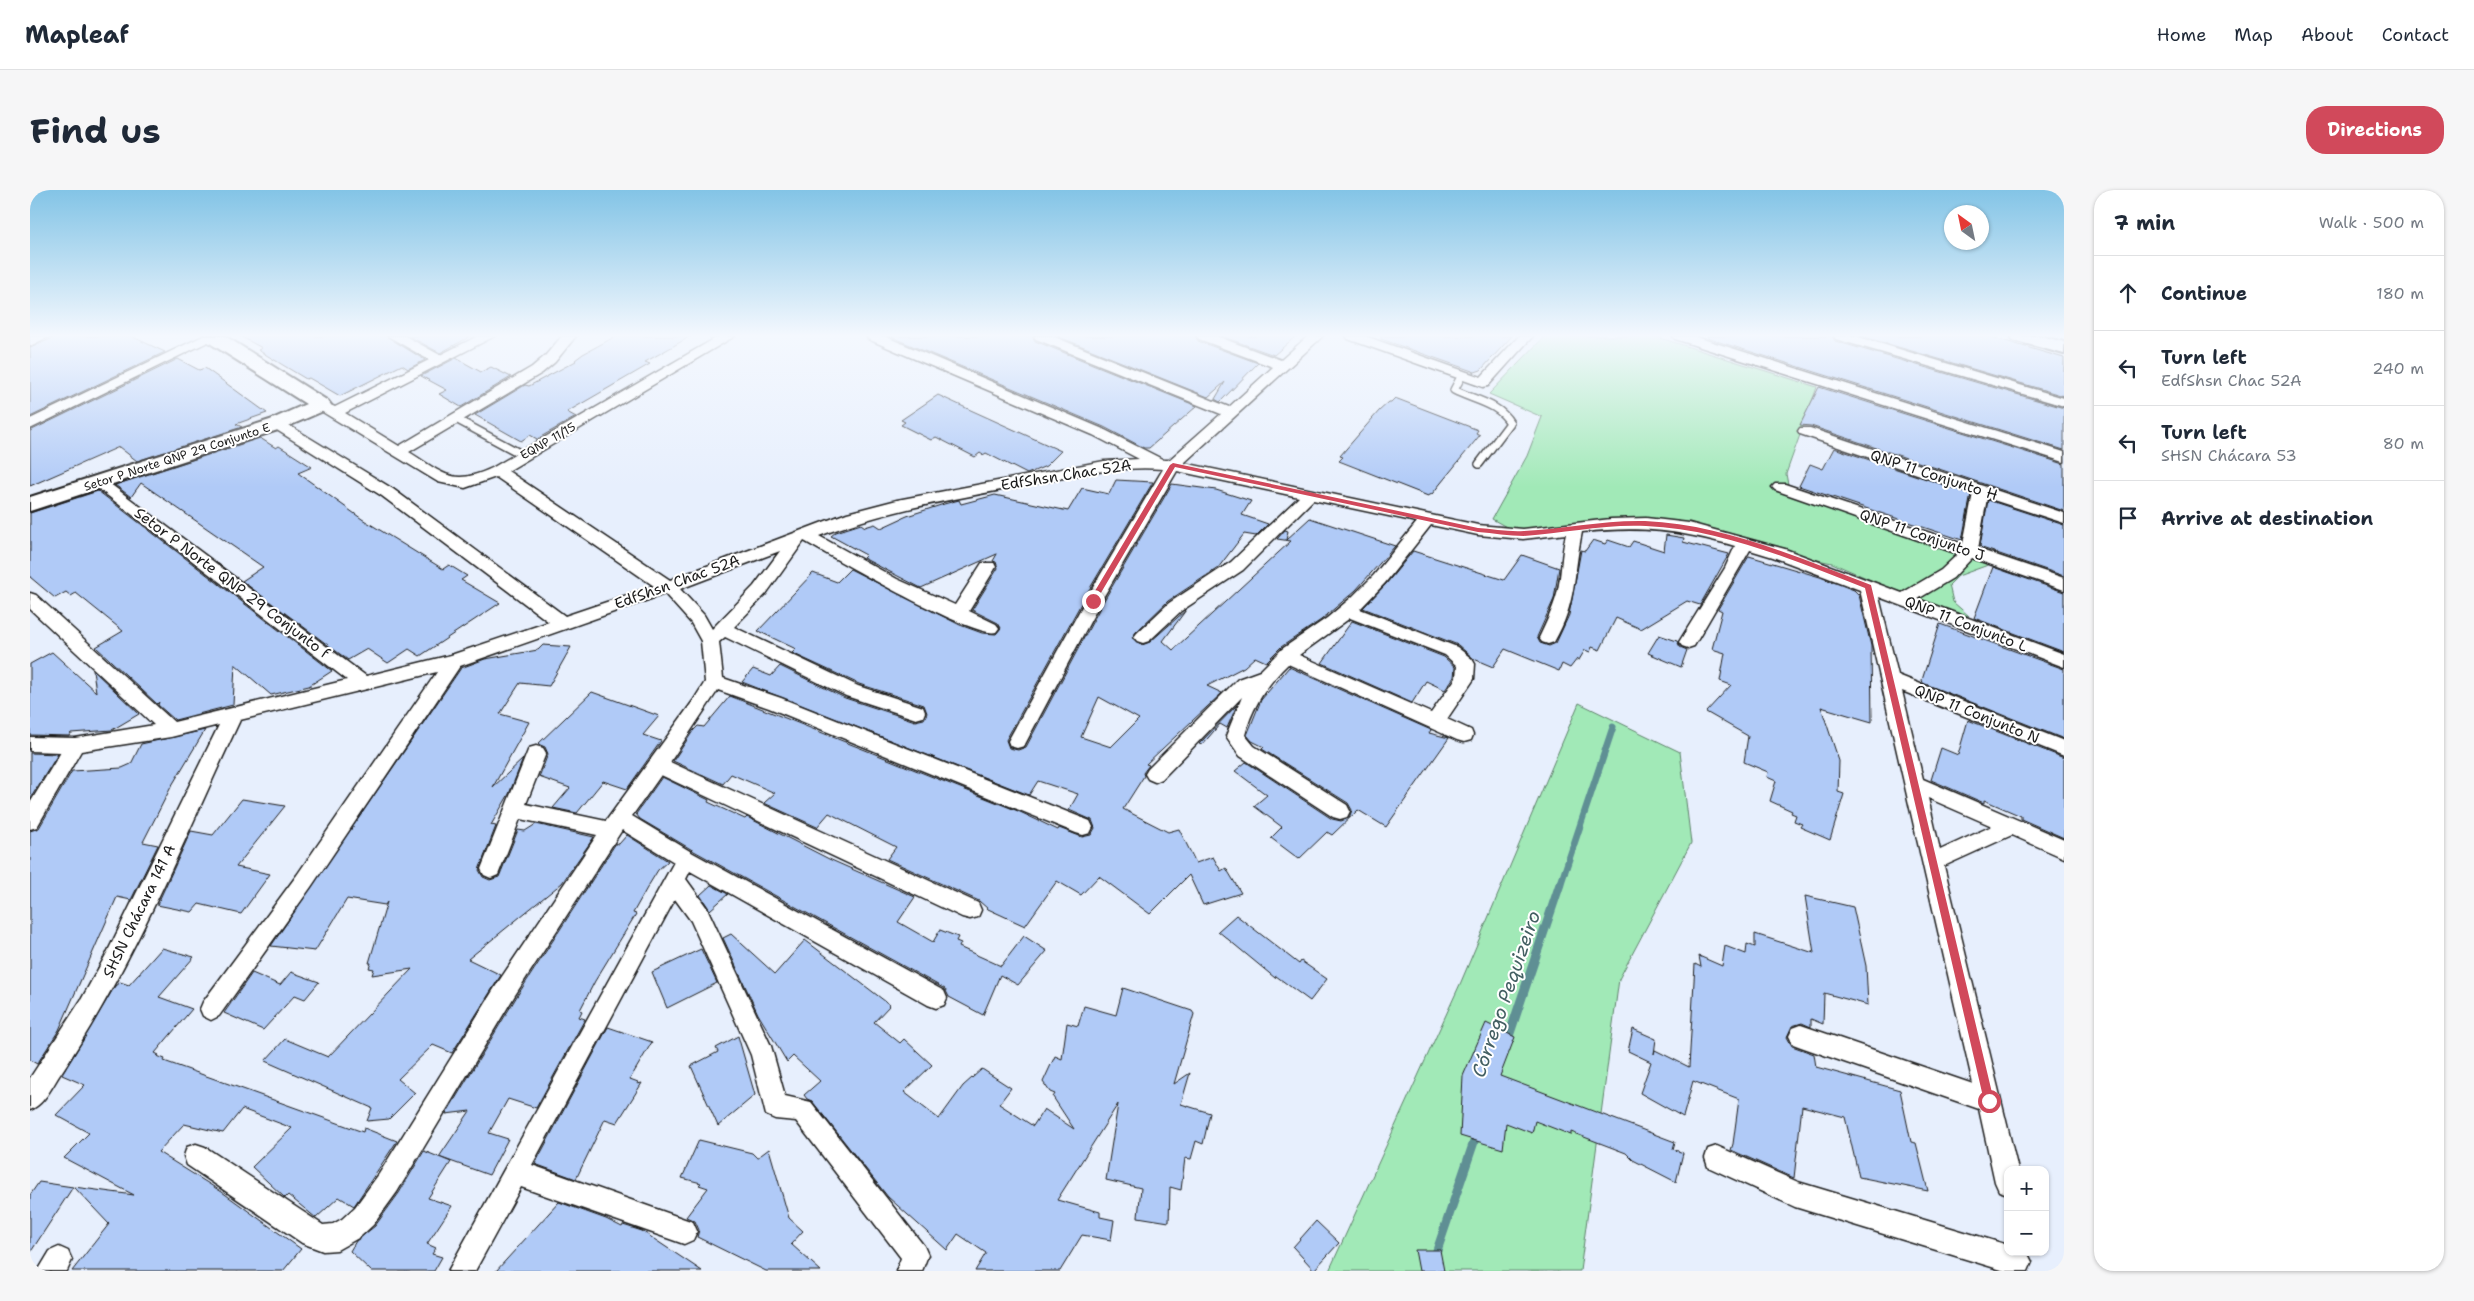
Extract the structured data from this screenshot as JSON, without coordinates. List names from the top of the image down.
{
  "streets": {
    "street": [
      "EQNP 11/15",
      "Setor P Norte QNP 29 Conjunto E",
      "EdfShsn Chac 52A",
      "QNP 11 Conjunto H",
      "QNP 11 Conjunto J",
      "Setor P Norte QNP 29 Conjunto f",
      "QNP 11 Conjunto L",
      "QNP 11 Conjunto N",
      "SHSN Chácara 141 A"
    ]
  },
  "crossings": [
    ["EQNP 11/15", "Setor P Norte QNP 29 Conjunto E"],
    ["Setor P Norte QNP 29 Conjunto E", "Setor P Norte QNP 29 Conjunto f"],
    ["EdfShsn Chac 52A", "Setor P Norte QNP 29 Conjunto f"],
    ["EdfShsn Chac 52A", "QNP 11 Conjunto L"],
    ["EdfShsn Chac 52A", "SHSN Chácara 141 A"]
  ],
  "water": ["Córrego Pequizeiro"],
  "north": "top left",
  "page": {
    "header": "Mapleaf",
    "nav": [
      "Home",
      "Map",
      "About",
      "Contact"
    ],
    "buttons": "Directions",
    "title": "Find us",
    "heading": ["7 min", "Walk · 500 m"],
    "list": [
      ["Continue", "180 m"],
      ["Turn left", "EdfShsn Chac 52A", "240 m"],
      ["Turn left", "SHSN Chácara 53", "80 m"],
      "Arrive at destination"
    ],
    "map_buttons": ["+", "−"]
  }
}
